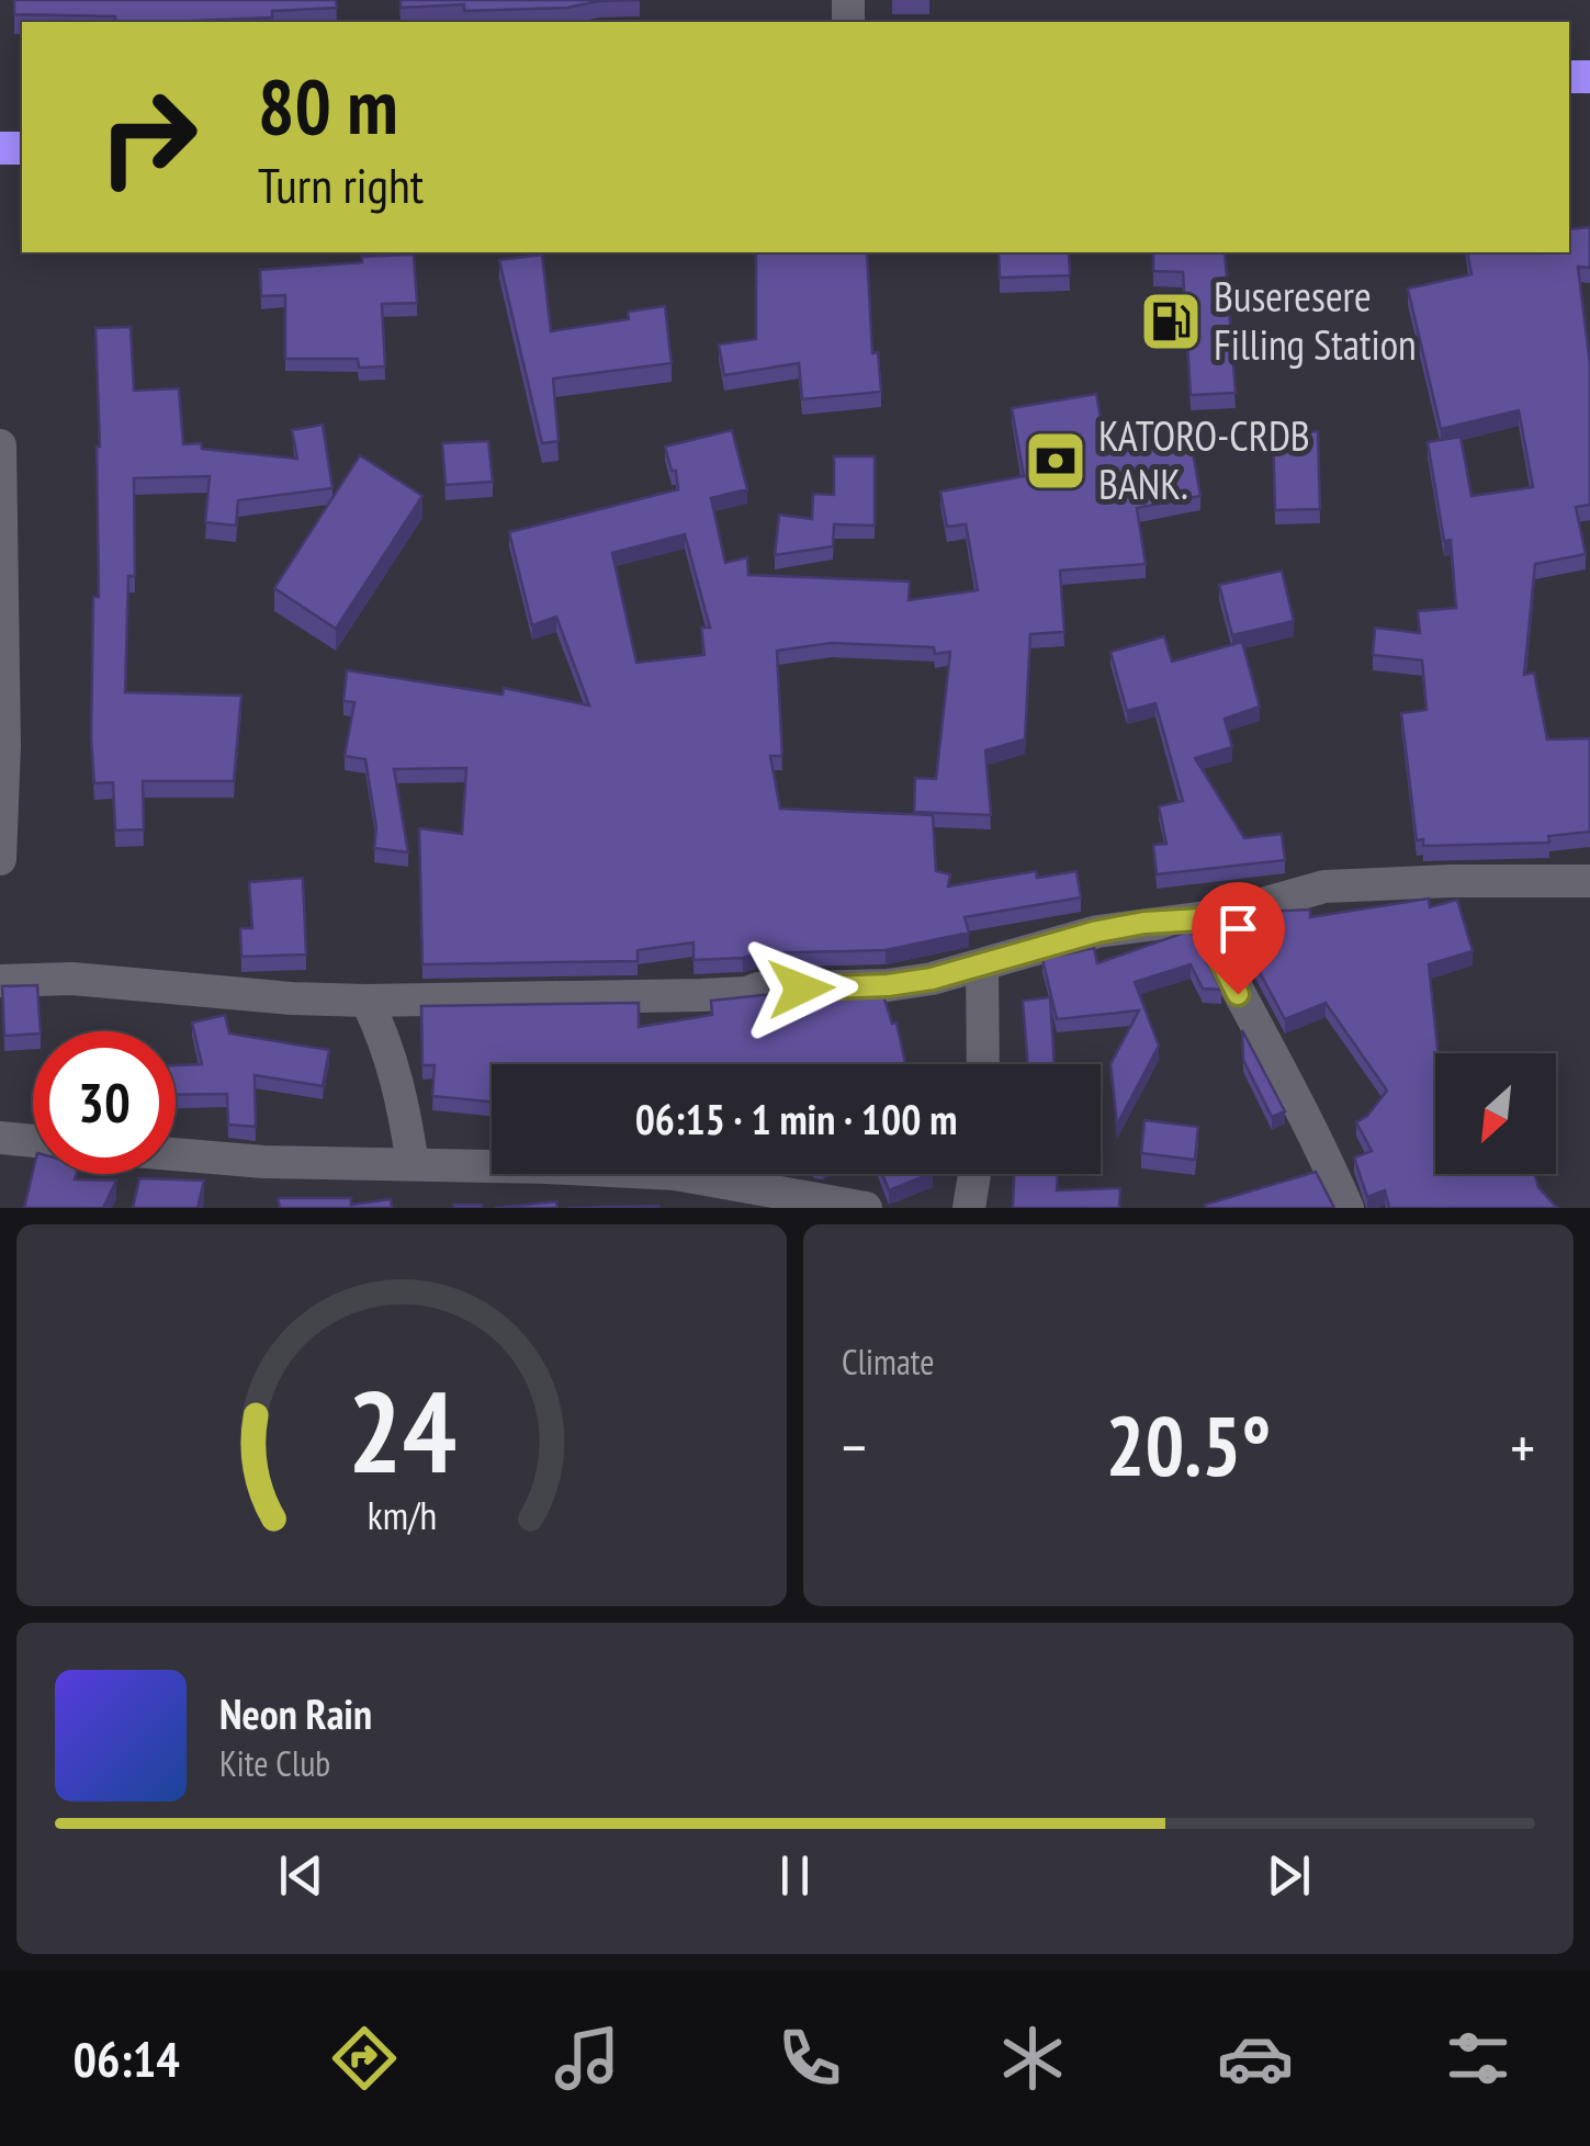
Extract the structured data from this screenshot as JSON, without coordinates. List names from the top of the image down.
{
  "places": {
    "fuel station": ["Buseresere Filling Station"],
    "bank": ["KATORO-CRDB BANK."]
  },
  "north": "bottom left",
  "page": {
    "turn": ["80 m", "Turn right"],
    "limit": "30",
    "trip": "06:15 · 1 min · 100 m",
    "tile": "Climate",
    "heat": ["−", "20.5°", "+"],
    "song": ["Neon Rain", "Kite Club"],
    "tabs": "06:14",
    "gauge": ["24", "km/h"]
  }
}
